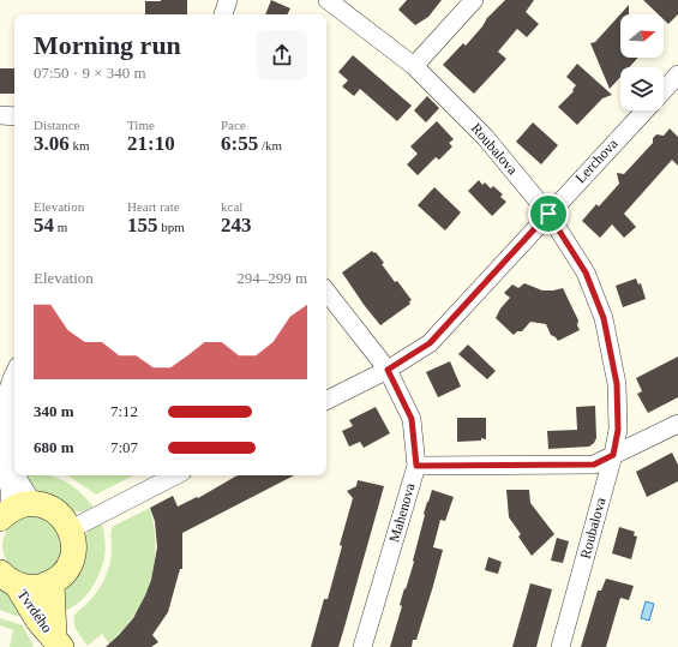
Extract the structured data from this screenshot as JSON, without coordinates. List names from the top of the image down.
{
  "streets": {
    "street": [
      "Roubalova",
      "Lerchova",
      "Mahenova",
      "Tvrdého"
    ]
  },
  "crossings": [
    ["Roubalova", "Lerchova"],
    ["Lerchova", "Mahenova"]
  ],
  "north": "right",
  "page": {
    "heading": ["Morning run", "07:50 · 9 × 340 m"],
    "stats": [
      ["Distance", "3.06 km"],
      ["Time", "21:10"],
      ["Pace", "6:55 /km"],
      ["Elevation", "54 m"],
      ["Heart rate", "155 bpm"],
      ["kcal", "243"]
    ],
    "chart": ["Elevation", "294–299 m"],
    "list": [
      {
        "name": "340 m",
        "note": "7:12"
      },
      {
        "name": "680 m",
        "note": "7:07"
      }
    ]
  }
}
